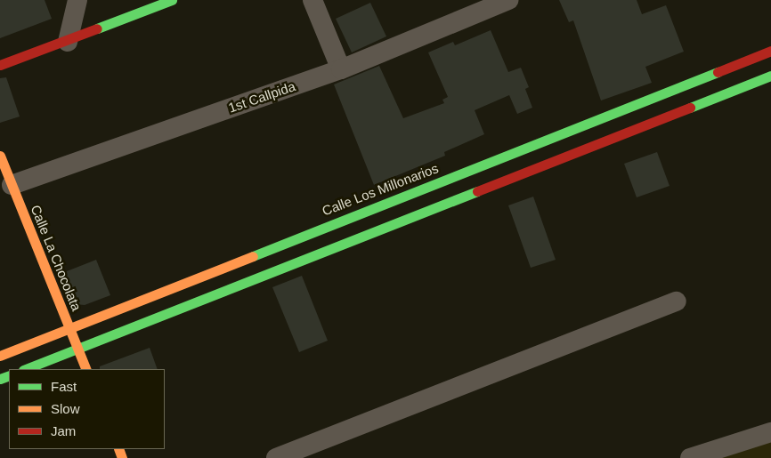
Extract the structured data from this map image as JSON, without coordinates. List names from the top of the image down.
{
  "streets": {
    "street": ["1st Callpida", "Calle Los Millonarios", "Calle La Chocolata"]
  },
  "crossings": [
    ["1st Callpida", "Calle La Chocolata"],
    ["Calle Los Millonarios", "Calle La Chocolata"]
  ],
  "legend": ["Fast", "Slow", "Jam"]
}
